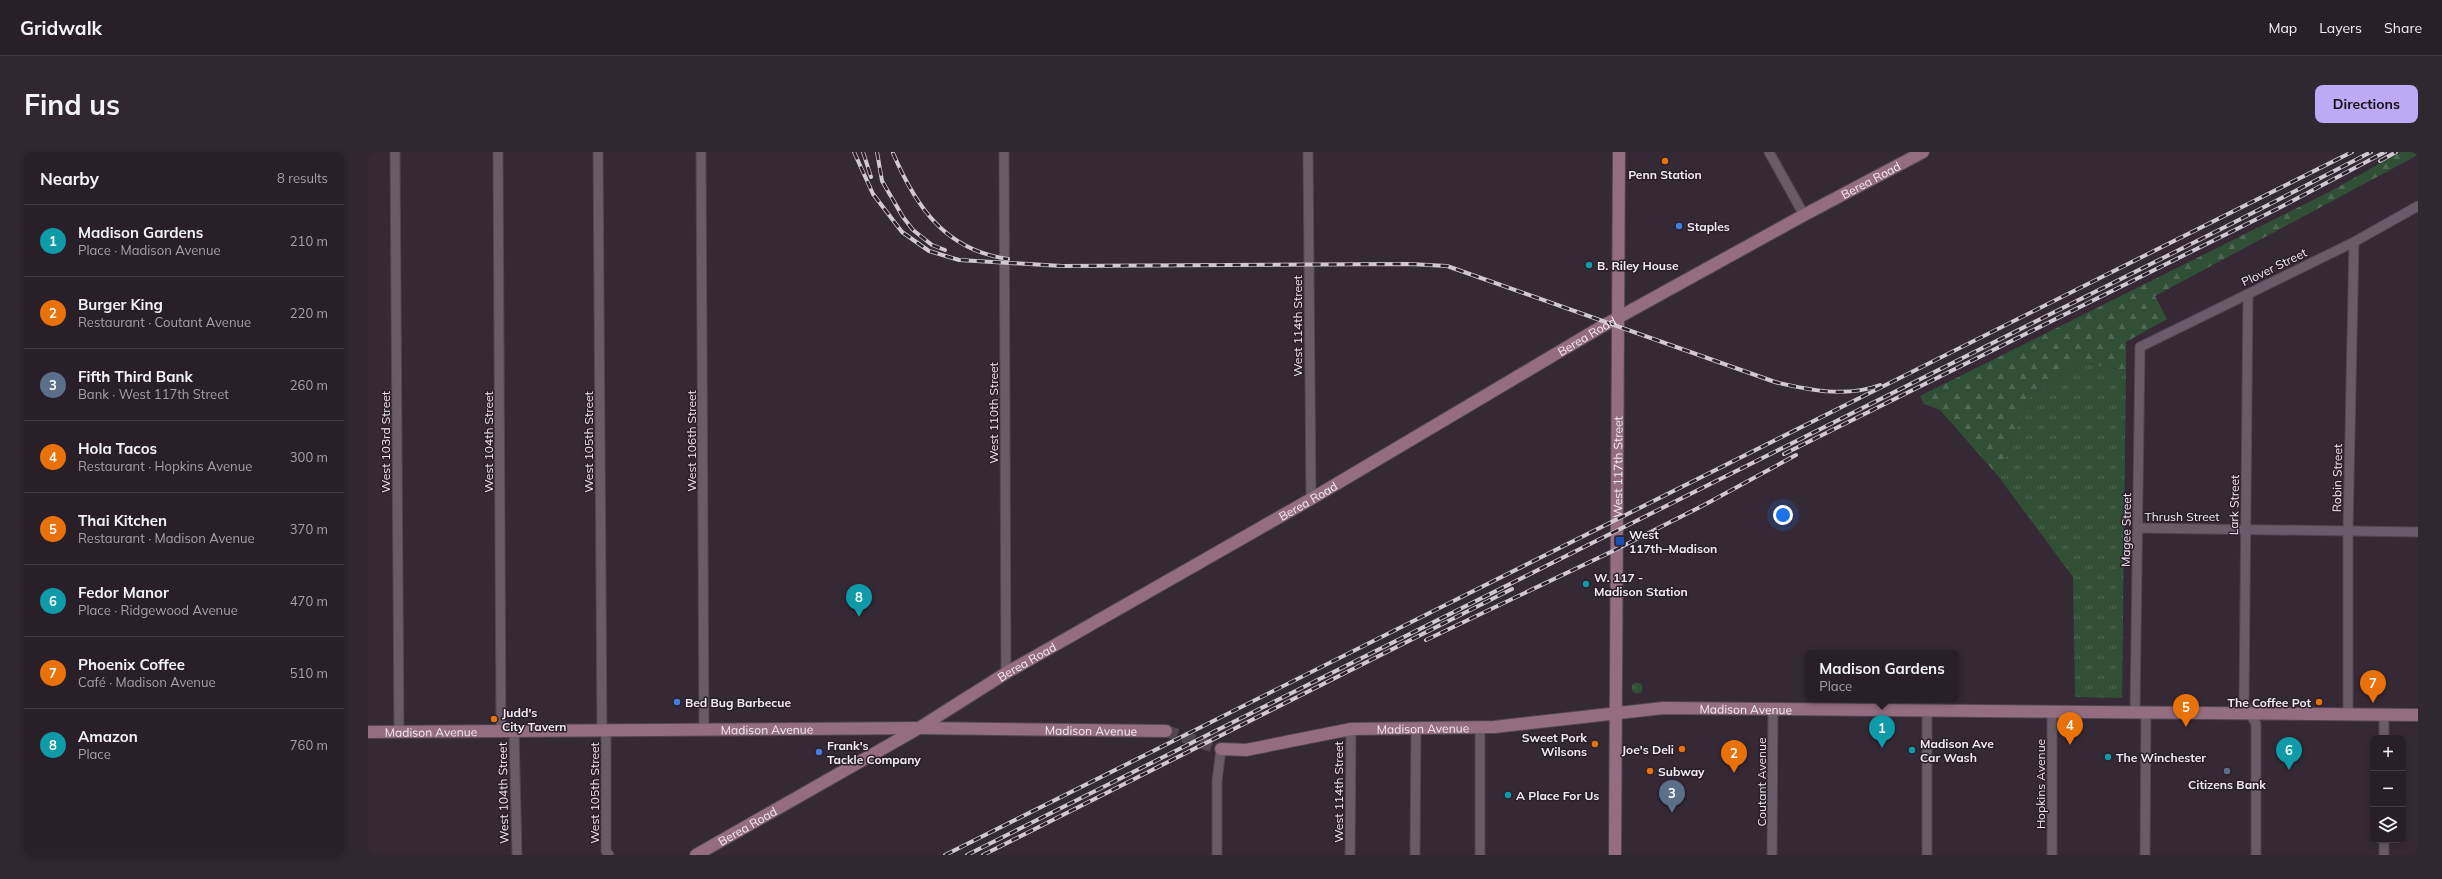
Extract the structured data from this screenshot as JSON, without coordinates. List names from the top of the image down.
{
  "streets": {
    "main road": ["Berea Road", "West 117th Street", "Madison Avenue"],
    "street": [
      "Plover Street",
      "West 114th Street",
      "West 110th Street",
      "West 106th Street",
      "West 103rd Street",
      "West 104th Street",
      "West 105th Street",
      "Robin Street",
      "Lark Street",
      "Thrush Street",
      "Magee Street",
      "Coutant Avenue",
      "Hopkins Avenue"
    ]
  },
  "crossings": [
    ["Berea Road", "West 114th Street"],
    ["Berea Road", "West 110th Street"],
    ["Berea Road", "West 117th Street"],
    ["Berea Road", "Madison Avenue"],
    ["Plover Street", "Robin Street"],
    ["Plover Street", "Lark Street"],
    ["Plover Street", "Magee Street"],
    ["West 114th Street", "Madison Avenue"],
    ["West 106th Street", "Madison Avenue"],
    ["West 103rd Street", "Madison Avenue"],
    ["West 104th Street", "Madison Avenue"],
    ["West 105th Street", "Madison Avenue"],
    ["West 117th Street", "Madison Avenue"],
    ["Robin Street", "Thrush Street"],
    ["Robin Street", "Madison Avenue"],
    ["Lark Street", "Thrush Street"],
    ["Lark Street", "Madison Avenue"],
    ["Thrush Street", "Magee Street"],
    ["Magee Street", "Madison Avenue"],
    ["Madison Avenue", "Coutant Avenue"],
    ["Madison Avenue", "Hopkins Avenue"]
  ],
  "places": {
    "other": [
      "Penn Station",
      "Staples",
      "B. Riley House",
      "W. 117 - Madison Station",
      "Bed Bug Barbecue",
      "The Coffee Pot",
      "Judd's City Tavern",
      "Sweet Pork Wilsons",
      "Joe's Deli",
      "Madison Ave Car Wash",
      "Frank's Tackle Company",
      "The Winchester",
      "Subway",
      "Citizens Bank",
      "A Place For Us"
    ],
    "transit": ["West 117th–Madison"]
  },
  "page": {
    "header": "Gridwalk",
    "nav": ["Map", "Layers", "Share"],
    "buttons": "Directions",
    "title": "Find us",
    "heading": ["Nearby", "8 results"],
    "list": [
      {
        "mark": "1",
        "name": "Madison Gardens",
        "note": "Place · Madison Avenue",
        "value": "210 m"
      },
      {
        "mark": "2",
        "name": "Burger King",
        "note": "Restaurant · Coutant Avenue",
        "value": "220 m"
      },
      {
        "mark": "3",
        "name": "Fifth Third Bank",
        "note": "Bank · West 117th Street",
        "value": "260 m"
      },
      {
        "mark": "4",
        "name": "Hola Tacos",
        "note": "Restaurant · Hopkins Avenue",
        "value": "300 m"
      },
      {
        "mark": "5",
        "name": "Thai Kitchen",
        "note": "Restaurant · Madison Avenue",
        "value": "370 m"
      },
      {
        "mark": "6",
        "name": "Fedor Manor",
        "note": "Place · Ridgewood Avenue",
        "value": "470 m"
      },
      {
        "mark": "7",
        "name": "Phoenix Coffee",
        "note": "Café · Madison Avenue",
        "value": "510 m"
      },
      {
        "mark": "8",
        "name": "Amazon",
        "note": "Place",
        "value": "760 m"
      }
    ],
    "pins": [
      "8",
      "7",
      "5",
      "4",
      "1",
      "6",
      "2",
      "3"
    ],
    "popup": ["Madison Gardens", "Place"],
    "map_buttons": ["+", "−"]
  }
}
